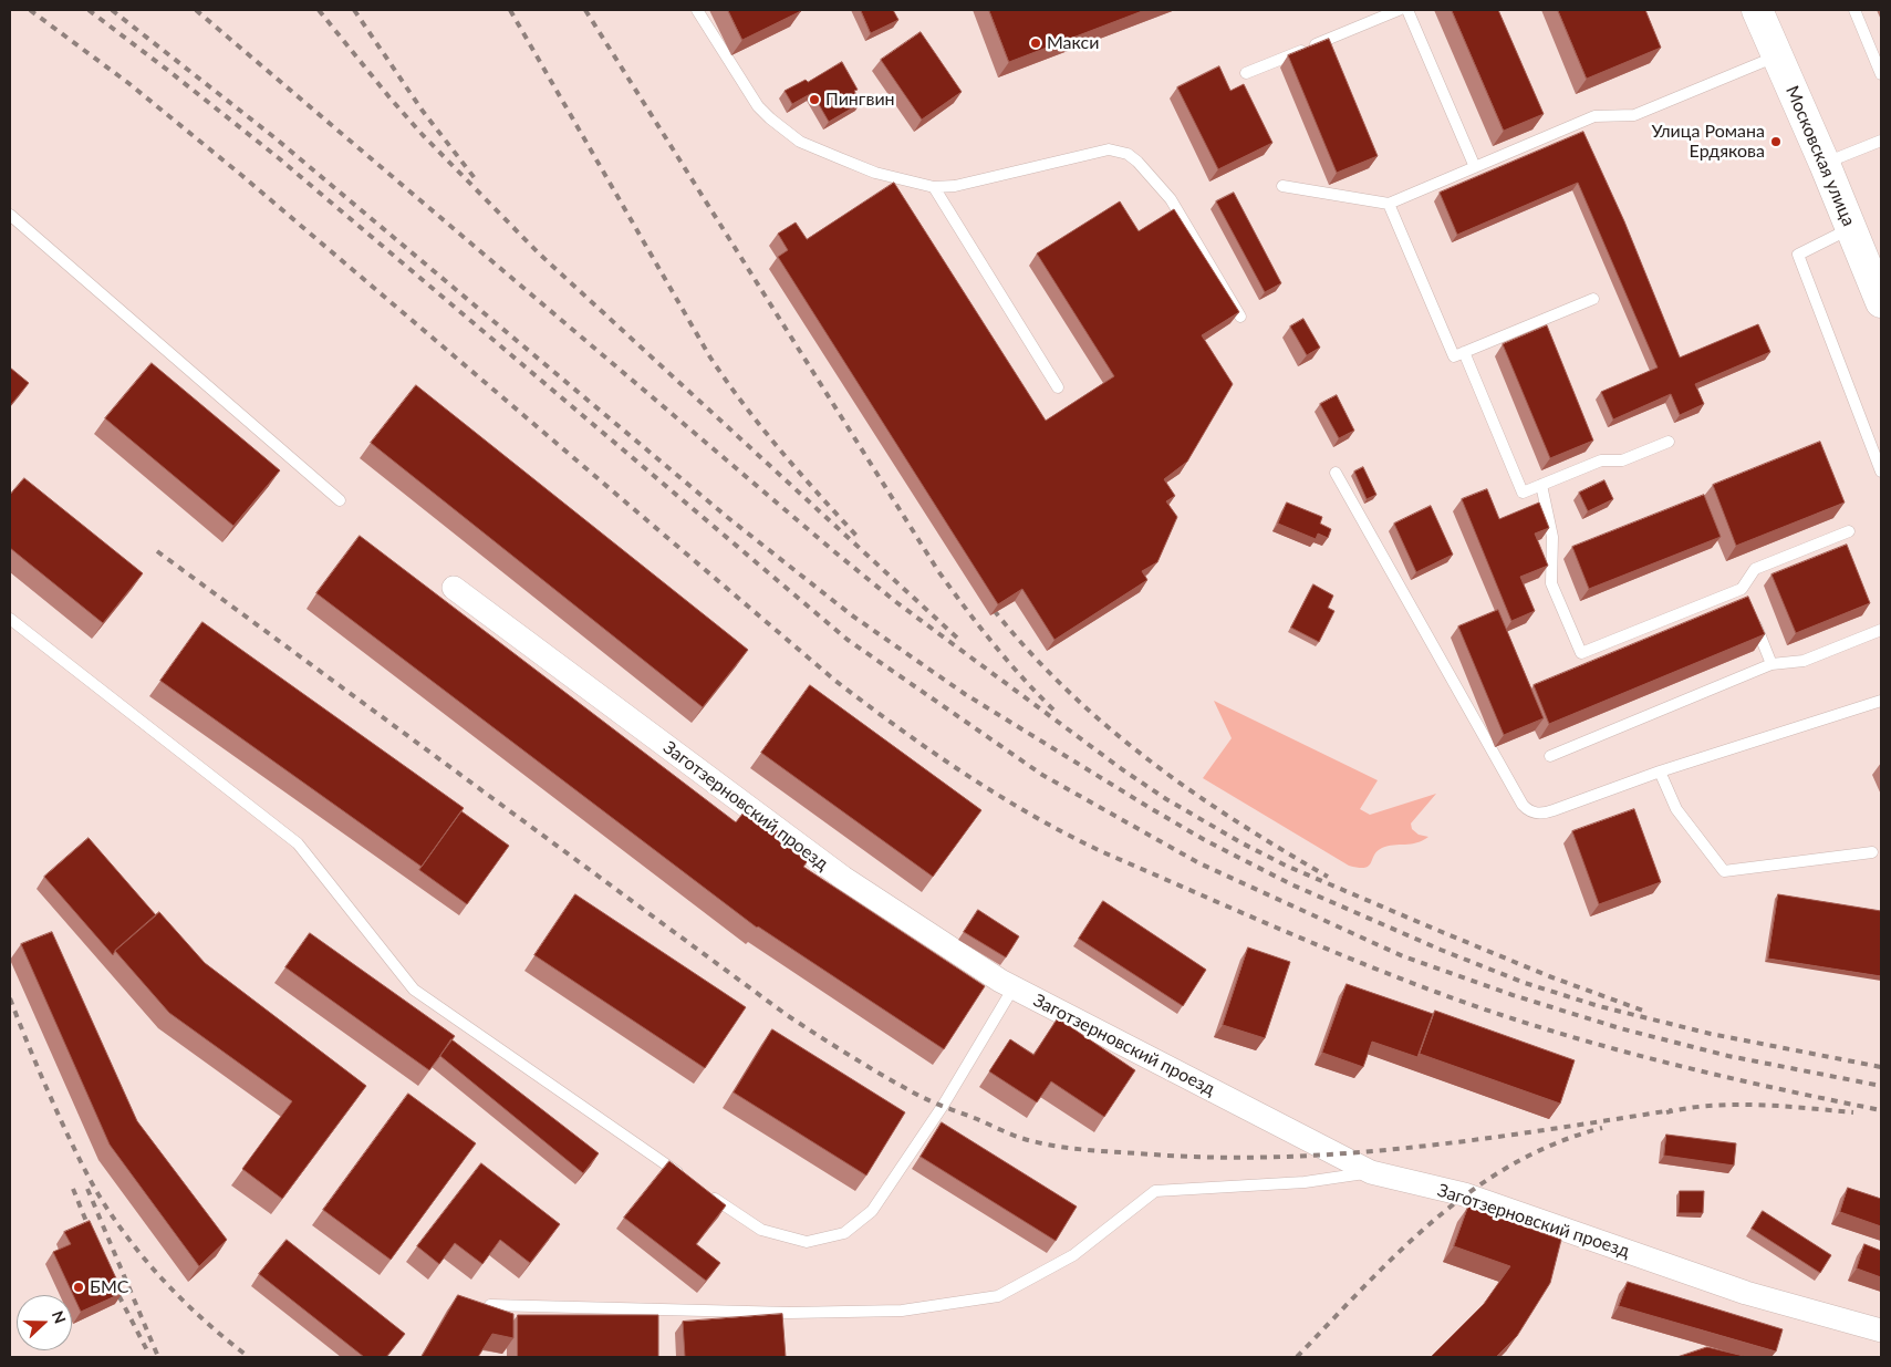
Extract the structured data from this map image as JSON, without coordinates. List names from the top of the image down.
{
  "streets": {
    "main road": ["Московская улица"],
    "street": ["Заготзерновский проезд"]
  },
  "places": [
    "Макси",
    "Пингвин",
    "Улица Романа Ердякова",
    "БМС"
  ],
  "north": "right"
}
